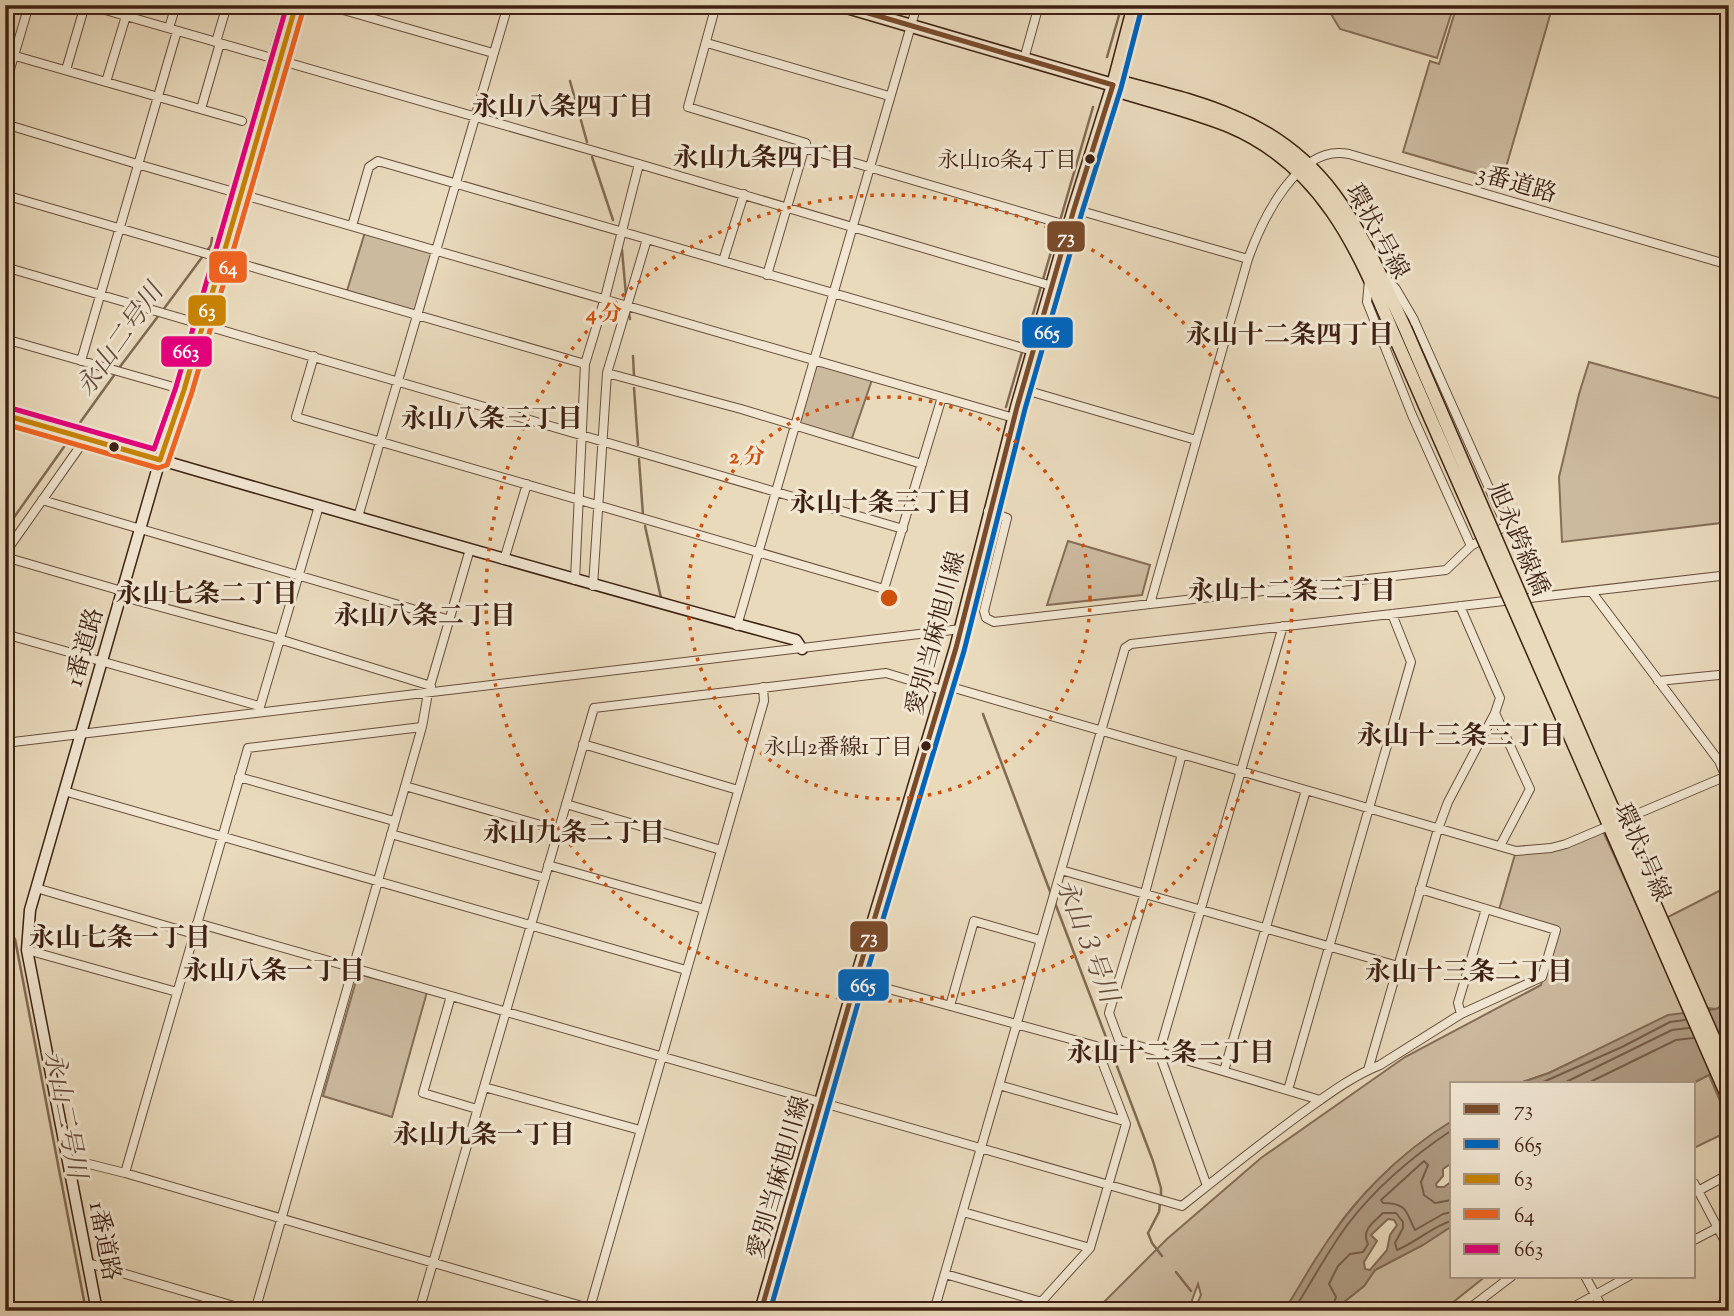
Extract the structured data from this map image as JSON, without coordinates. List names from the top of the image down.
{
  "streets": {
    "main road": ["環状1号線", "旭永跨線橋", "愛別当麻旭川線"],
    "street": ["3番道路", "1番道路"]
  },
  "crossings": [
    ["3番道路", "環状1号線"],
    ["環状1号線", "旭永跨線橋"],
    ["環状1号線", "愛別当麻旭川線"]
  ],
  "districts": [
    "永山八条四丁目",
    "永山九条四丁目",
    "永山十二条四丁目",
    "永山八条三丁目",
    "永山十条三丁目",
    "永山十二条三丁目",
    "永山七条二丁目",
    "永山八条二丁目",
    "永山十三条三丁目",
    "永山九条二丁目",
    "永山七条一丁目",
    "永山八条一丁目",
    "永山十三条二丁目",
    "永山十二条二丁目",
    "永山九条一丁目"
  ],
  "water": ["永山二号川", "永山３号川"],
  "places": ["永山10条4丁目", "永山2番線1丁目"],
  "lines": [
    "transit line 73",
    "transit line 63",
    "transit line 663",
    "transit line 665",
    "transit line 64"
  ],
  "legend": [
    "73",
    "665",
    "63",
    "64",
    "663"
  ],
  "rings": ["4 分", "2 分"]
}
